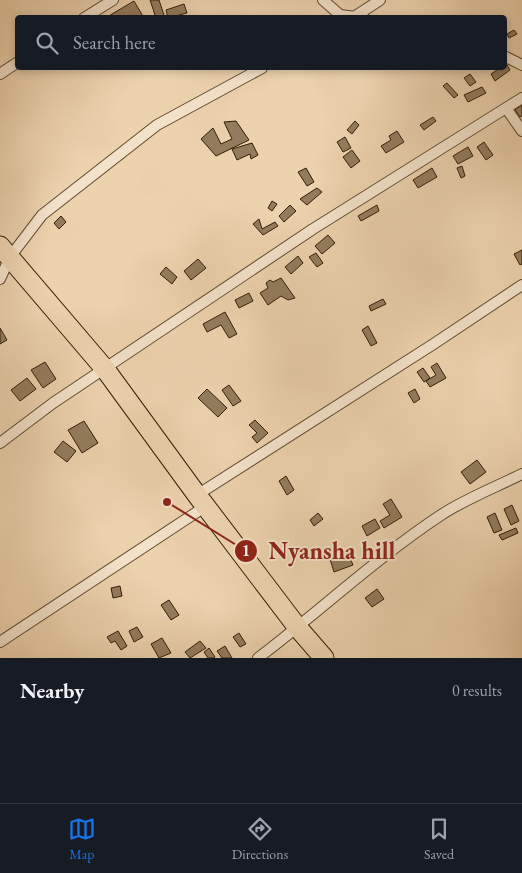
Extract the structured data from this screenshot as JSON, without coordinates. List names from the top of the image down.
{
  "places": ["Nyansha hill"],
  "page": {
    "search": "Search here",
    "heading": ["Nearby", "0 results"],
    "nav": ["Map", "Directions", "Saved"]
  }
}
